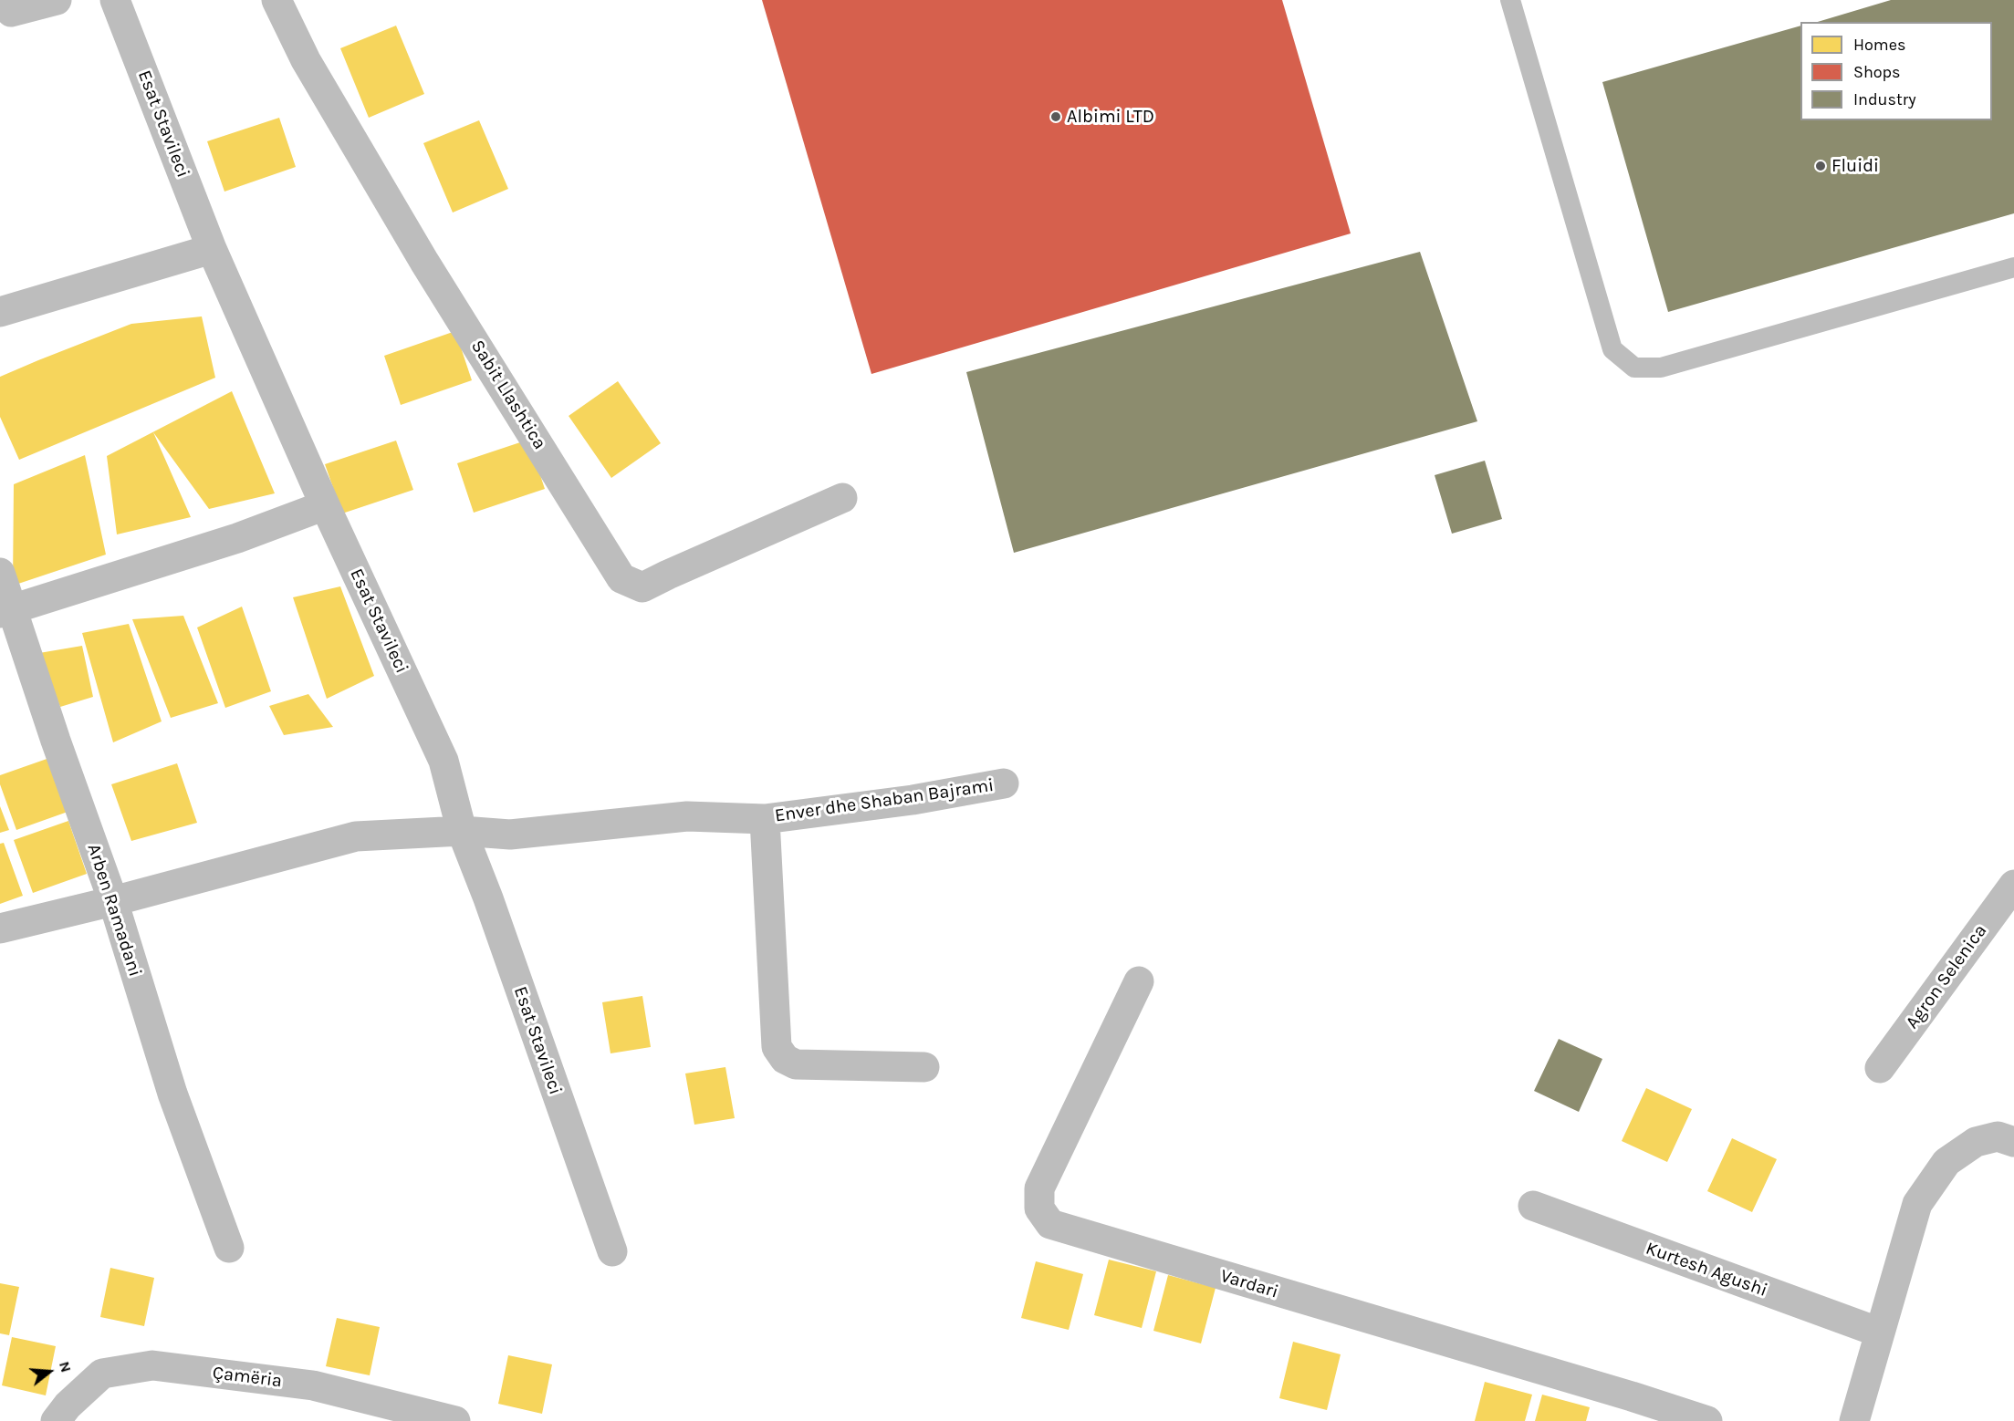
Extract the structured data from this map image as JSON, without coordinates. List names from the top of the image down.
{
  "streets": {
    "street": [
      "Esat Stavileci",
      "Sabit Llashtica",
      "Enver dhe Shaban Bajrami",
      "Arben Ramadani",
      "Agron Selenica",
      "Kurtesh Agushi",
      "Vardari",
      "Çamëria"
    ]
  },
  "crossings": [
    ["Esat Stavileci", "Enver dhe Shaban Bajrami"]
  ],
  "places": ["Albimi LTD", "Fluidi"],
  "legend": ["Homes", "Shops", "Industry"],
  "north": "right"
}
